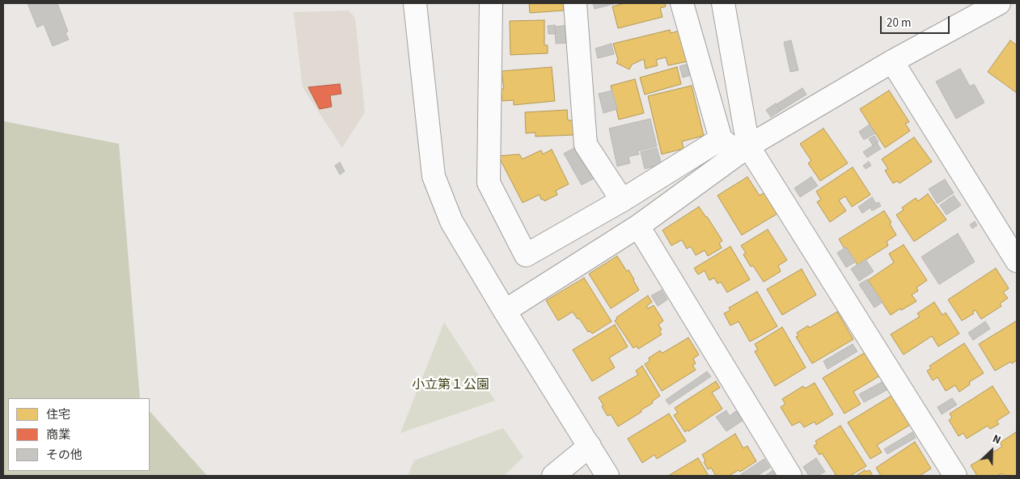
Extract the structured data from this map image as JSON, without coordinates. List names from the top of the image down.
{
  "parks": ["小立第１公園"],
  "legend": ["住宅", "商業", "その他"],
  "scale_bar": "20 m",
  "north": "top right"
}
